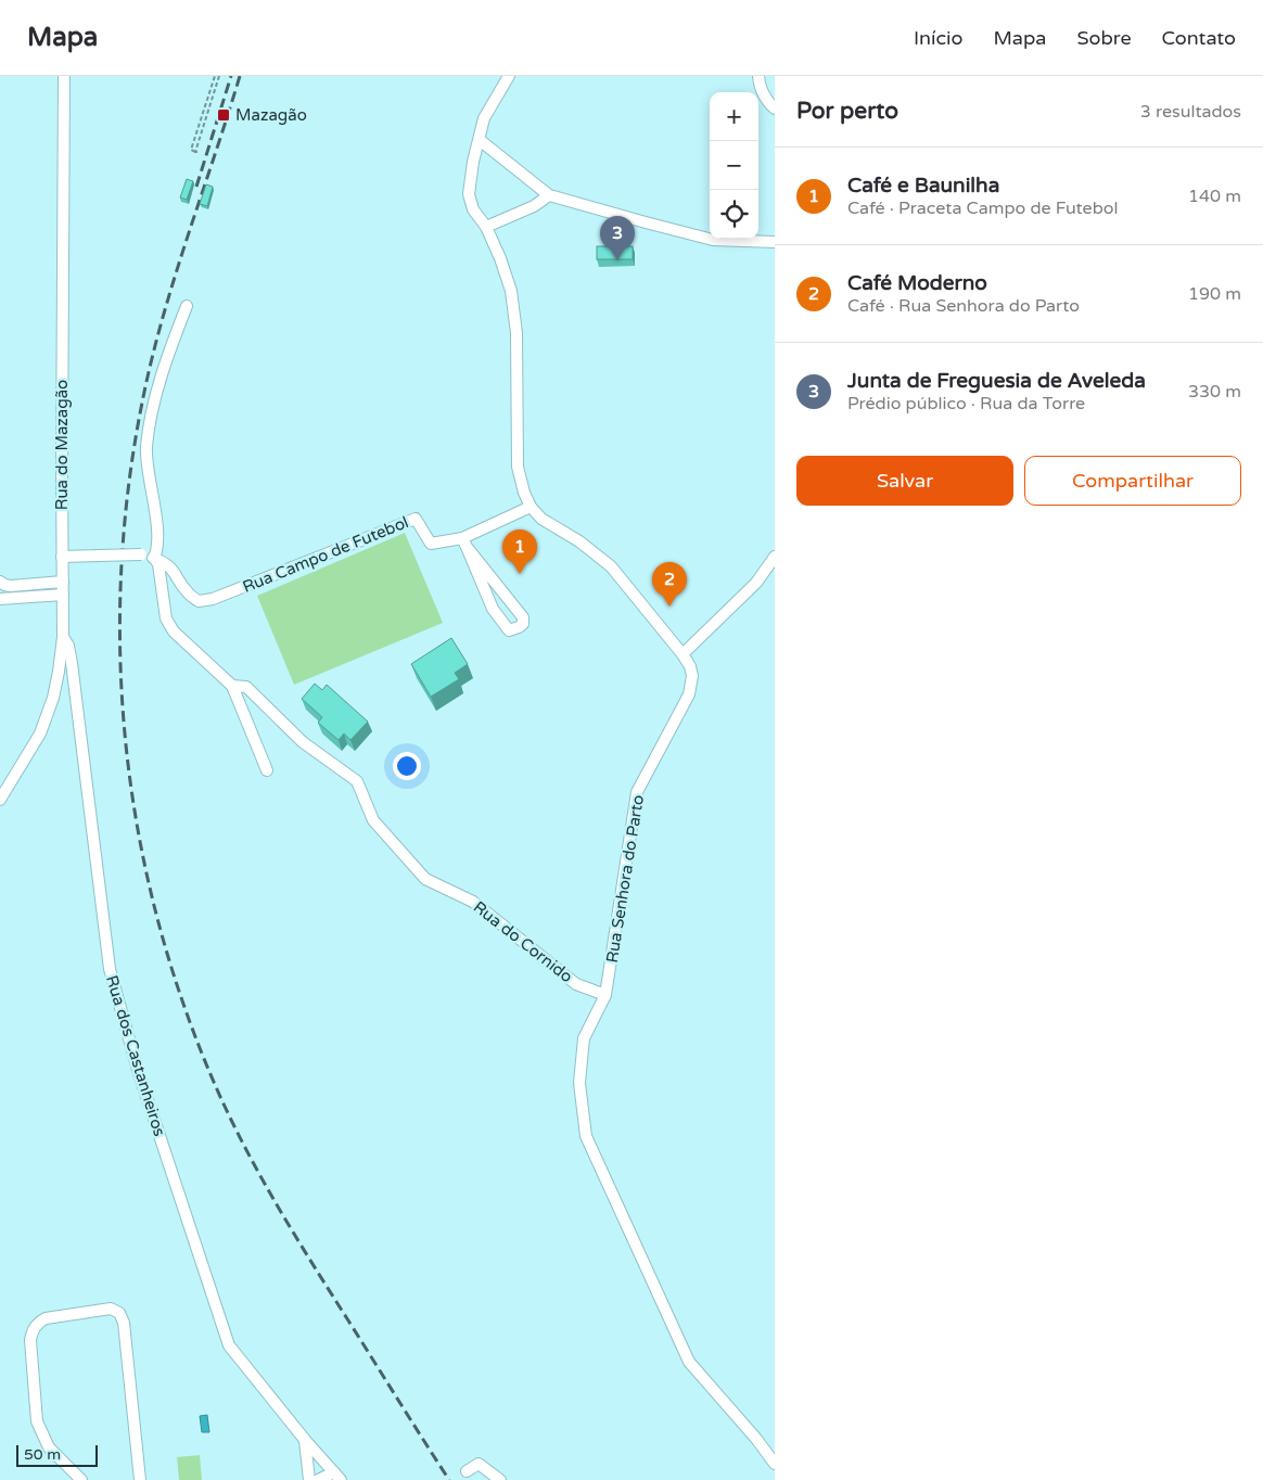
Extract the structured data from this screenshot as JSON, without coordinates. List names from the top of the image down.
{
  "streets": {
    "street": [
      "Rua do Mazagão",
      "Rua Campo de Futebol",
      "Rua Senhora do Parto",
      "Rua do Cornido",
      "Rua dos Castanheiros"
    ]
  },
  "crossings": [
    ["Rua do Mazagão", "Rua dos Castanheiros"],
    ["Rua Campo de Futebol", "Rua Senhora do Parto"],
    ["Rua Campo de Futebol", "Rua do Cornido"],
    ["Rua Senhora do Parto", "Rua do Cornido"]
  ],
  "places": {
    "transit": ["Mazagão"]
  },
  "scale_bar": "50 m",
  "page": {
    "header": "Mapa",
    "nav": [
      "Início",
      "Mapa",
      "Sobre",
      "Contato"
    ],
    "heading": ["Por perto", "3 resultados"],
    "map_buttons": ["+", "−"],
    "list": [
      {
        "mark": "1",
        "name": "Café e Baunilha",
        "note": "Café · Praceta Campo de Futebol",
        "value": "140 m"
      },
      {
        "mark": "2",
        "name": "Café Moderno",
        "note": "Café · Rua Senhora do Parto",
        "value": "190 m"
      },
      {
        "mark": "3",
        "name": "Junta de Freguesia de Aveleda",
        "note": "Prédio público · Rua da Torre",
        "value": "330 m"
      }
    ],
    "pins": ["3", "1", "2"],
    "buttons": ["Salvar", "Compartilhar"],
    "scale": "50 m"
  }
}
